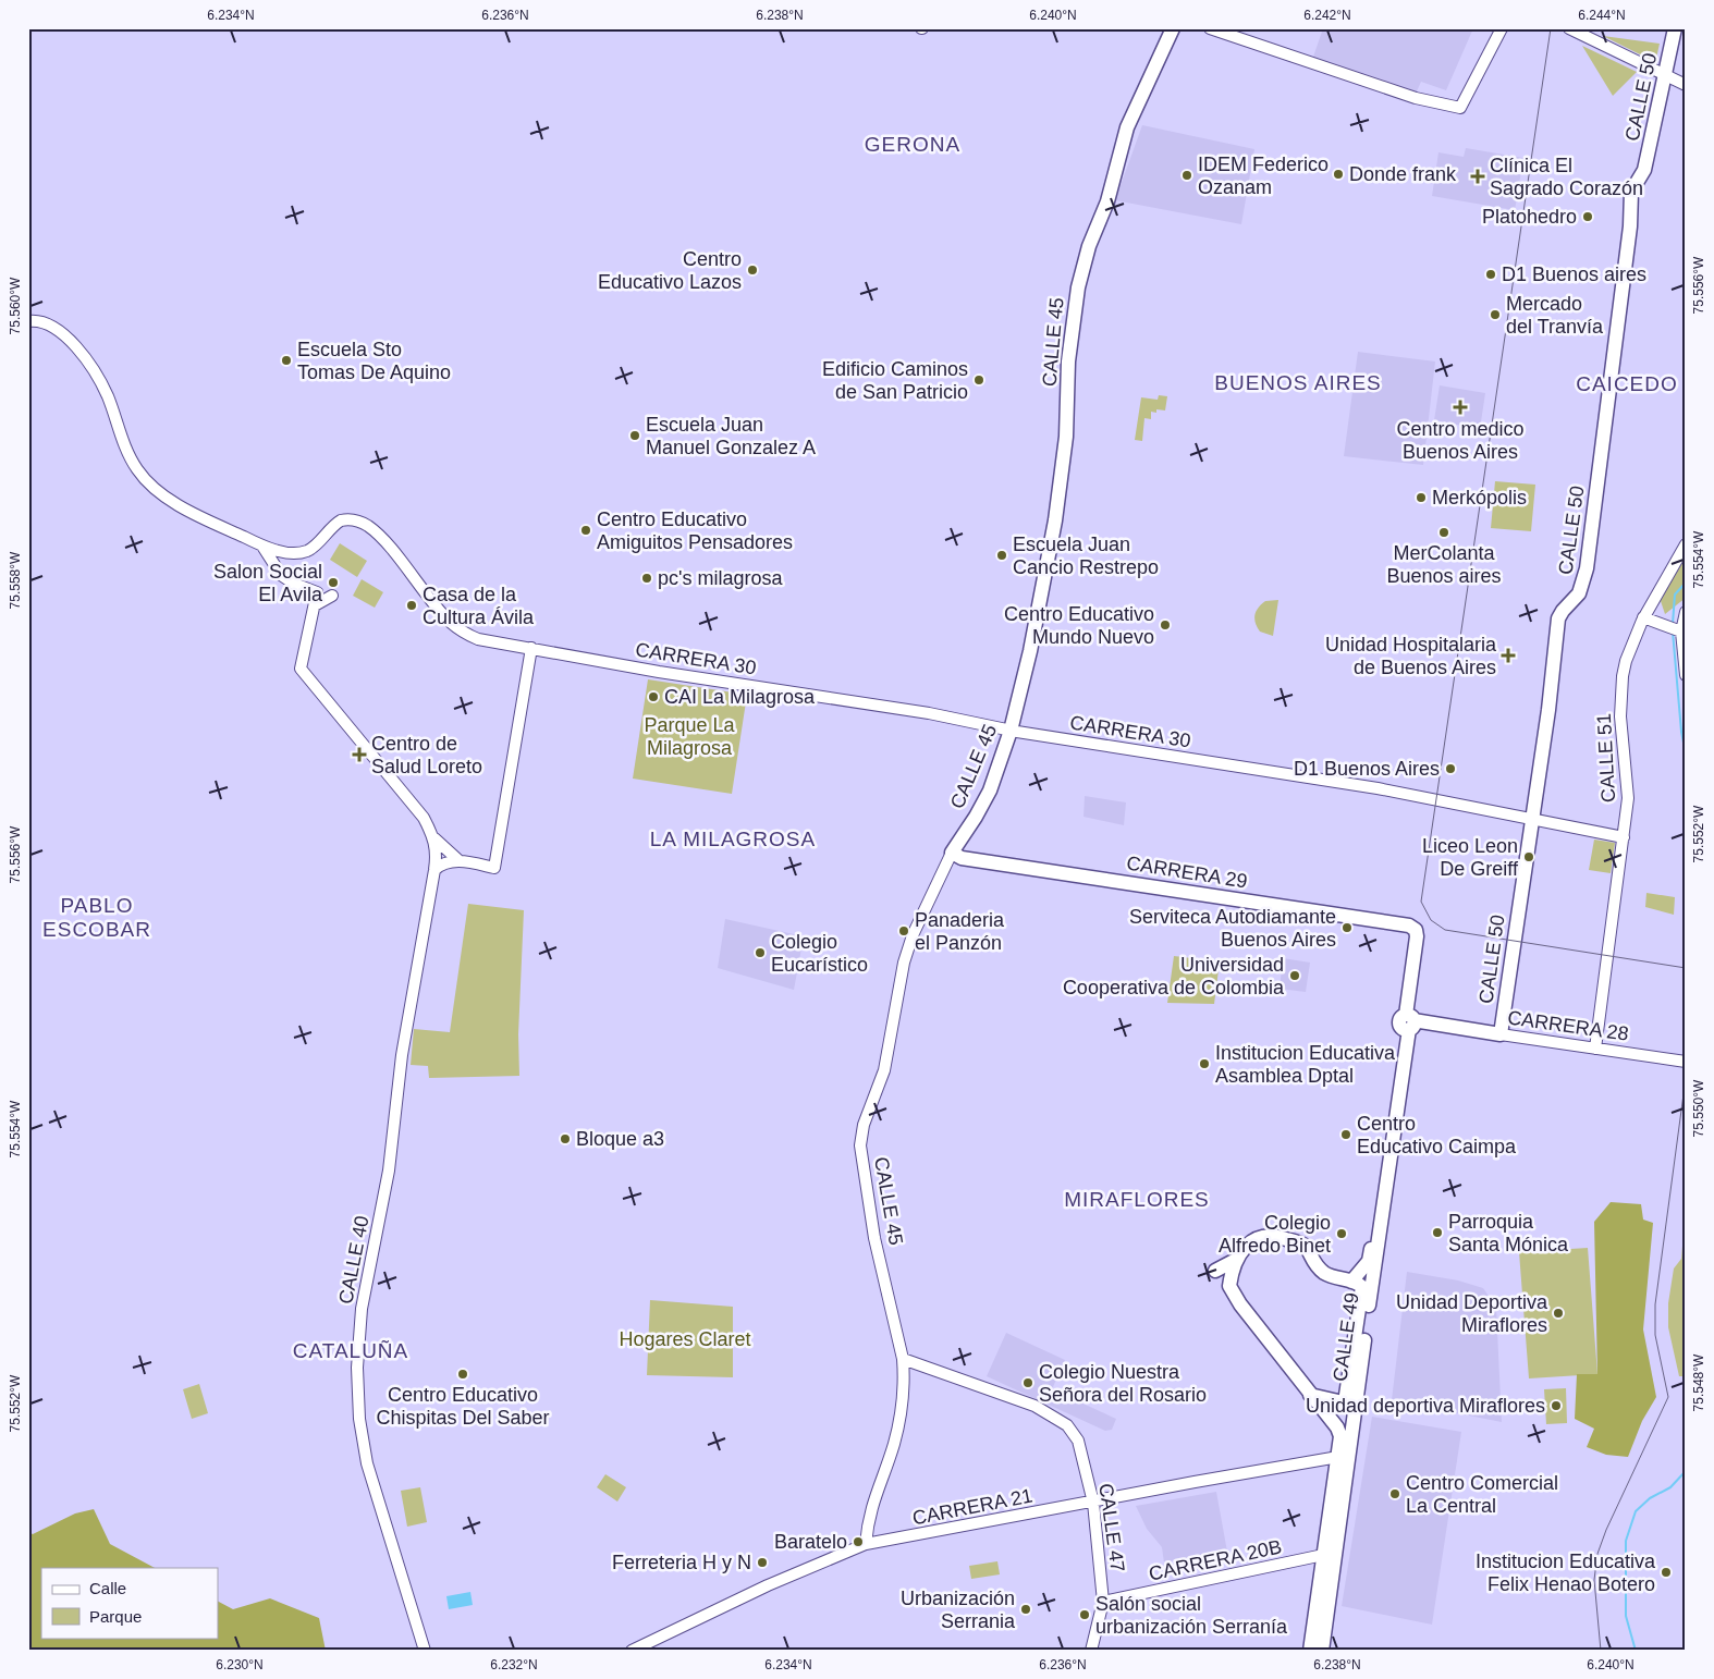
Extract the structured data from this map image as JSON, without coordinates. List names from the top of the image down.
{
  "streets": {
    "main road": [
      "CALLE 50",
      "CALLE 45",
      "CARRERA 29",
      "CARRERA 28",
      "CALLE 49"
    ],
    "street": [
      "CARRERA 30",
      "CALLE 51",
      "CALLE 40",
      "CARRERA 21",
      "CALLE 47",
      "CARRERA 20B"
    ]
  },
  "crossings": [
    ["CALLE 50", "CARRERA 30"],
    ["CALLE 50", "CARRERA 28"],
    ["CALLE 45", "CARRERA 30"],
    ["CALLE 45", "CARRERA 29"],
    ["CALLE 45", "CARRERA 21"],
    ["CALLE 45", "CALLE 47"],
    ["CARRERA 30", "CALLE 51"],
    ["CALLE 51", "CARRERA 28"],
    ["CARRERA 29", "CALLE 49"],
    ["CARRERA 28", "CALLE 49"],
    ["CALLE 49", "CARRERA 21"],
    ["CALLE 49", "CARRERA 20B"],
    ["CARRERA 21", "CALLE 47"],
    ["CALLE 47", "CARRERA 20B"]
  ],
  "districts": [
    "GERONA",
    "BUENOS AIRES",
    "CAICEDO",
    "LA MILAGROSA",
    "PABLO ESCOBAR",
    "MIRAFLORES",
    "CATALUÑA"
  ],
  "parks": ["Parque La Milagrosa", "Hogares Claret"],
  "places": {
    "other": [
      "Donde frank",
      "IDEM Federico Ozanam",
      "Platohedro",
      "Centro Educativo Lazos",
      "D1 Buenos aires",
      "Mercado del Tranvía",
      "Escuela Sto Tomas De Aquino",
      "Edificio Caminos de San Patricio",
      "Escuela Juan Manuel Gonzalez A",
      "Merkópolis",
      "Centro Educativo Amiguitos Pensadores",
      "MerColanta Buenos aires",
      "Escuela Juan Cancio Restrepo",
      "pc's milagrosa",
      "Salon Social El Avila",
      "Casa de la Cultura Ávila",
      "Centro Educativo Mundo Nuevo",
      "CAI La Milagrosa",
      "D1 Buenos Aires",
      "Liceo Leon De Greiff",
      "Serviteca Autodiamante Buenos Aires",
      "Panaderia el Panzón",
      "Colegio Eucarístico",
      "Universidad Cooperativa de Colombia",
      "Institucion Educativa Asamblea Dptal",
      "Centro Educativo Caimpa",
      "Bloque a3",
      "Parroquia Santa Mónica",
      "Colegio Alfredo Binet",
      "Unidad Deportiva Miraflores",
      "Centro Educativo Chispitas Del Saber",
      "Colegio Nuestra Señora del Rosario",
      "Unidad deportiva Miraflores",
      "Centro Comercial La Central",
      "Baratelo",
      "Ferreteria H y N",
      "Institucion Educativa Felix Henao Botero",
      "Urbanización Serrania",
      "Salón social urbanización Serranía"
    ],
    "health": [
      "Clínica El Sagrado Corazón",
      "Centro medico Buenos Aires",
      "Unidad Hospitalaria de Buenos Aires",
      "Centro de Salud Loreto"
    ]
  },
  "legend": ["Calle", "Parque"],
  "coordinates": [
    "6.234°N",
    "6.236°N",
    "6.238°N",
    "6.240°N",
    "6.242°N",
    "6.244°N",
    "75.556°W",
    "75.560°W",
    "75.554°W",
    "75.558°W",
    "75.552°W",
    "75.550°W",
    "75.548°W",
    "6.230°N",
    "6.232°N"
  ]
}
